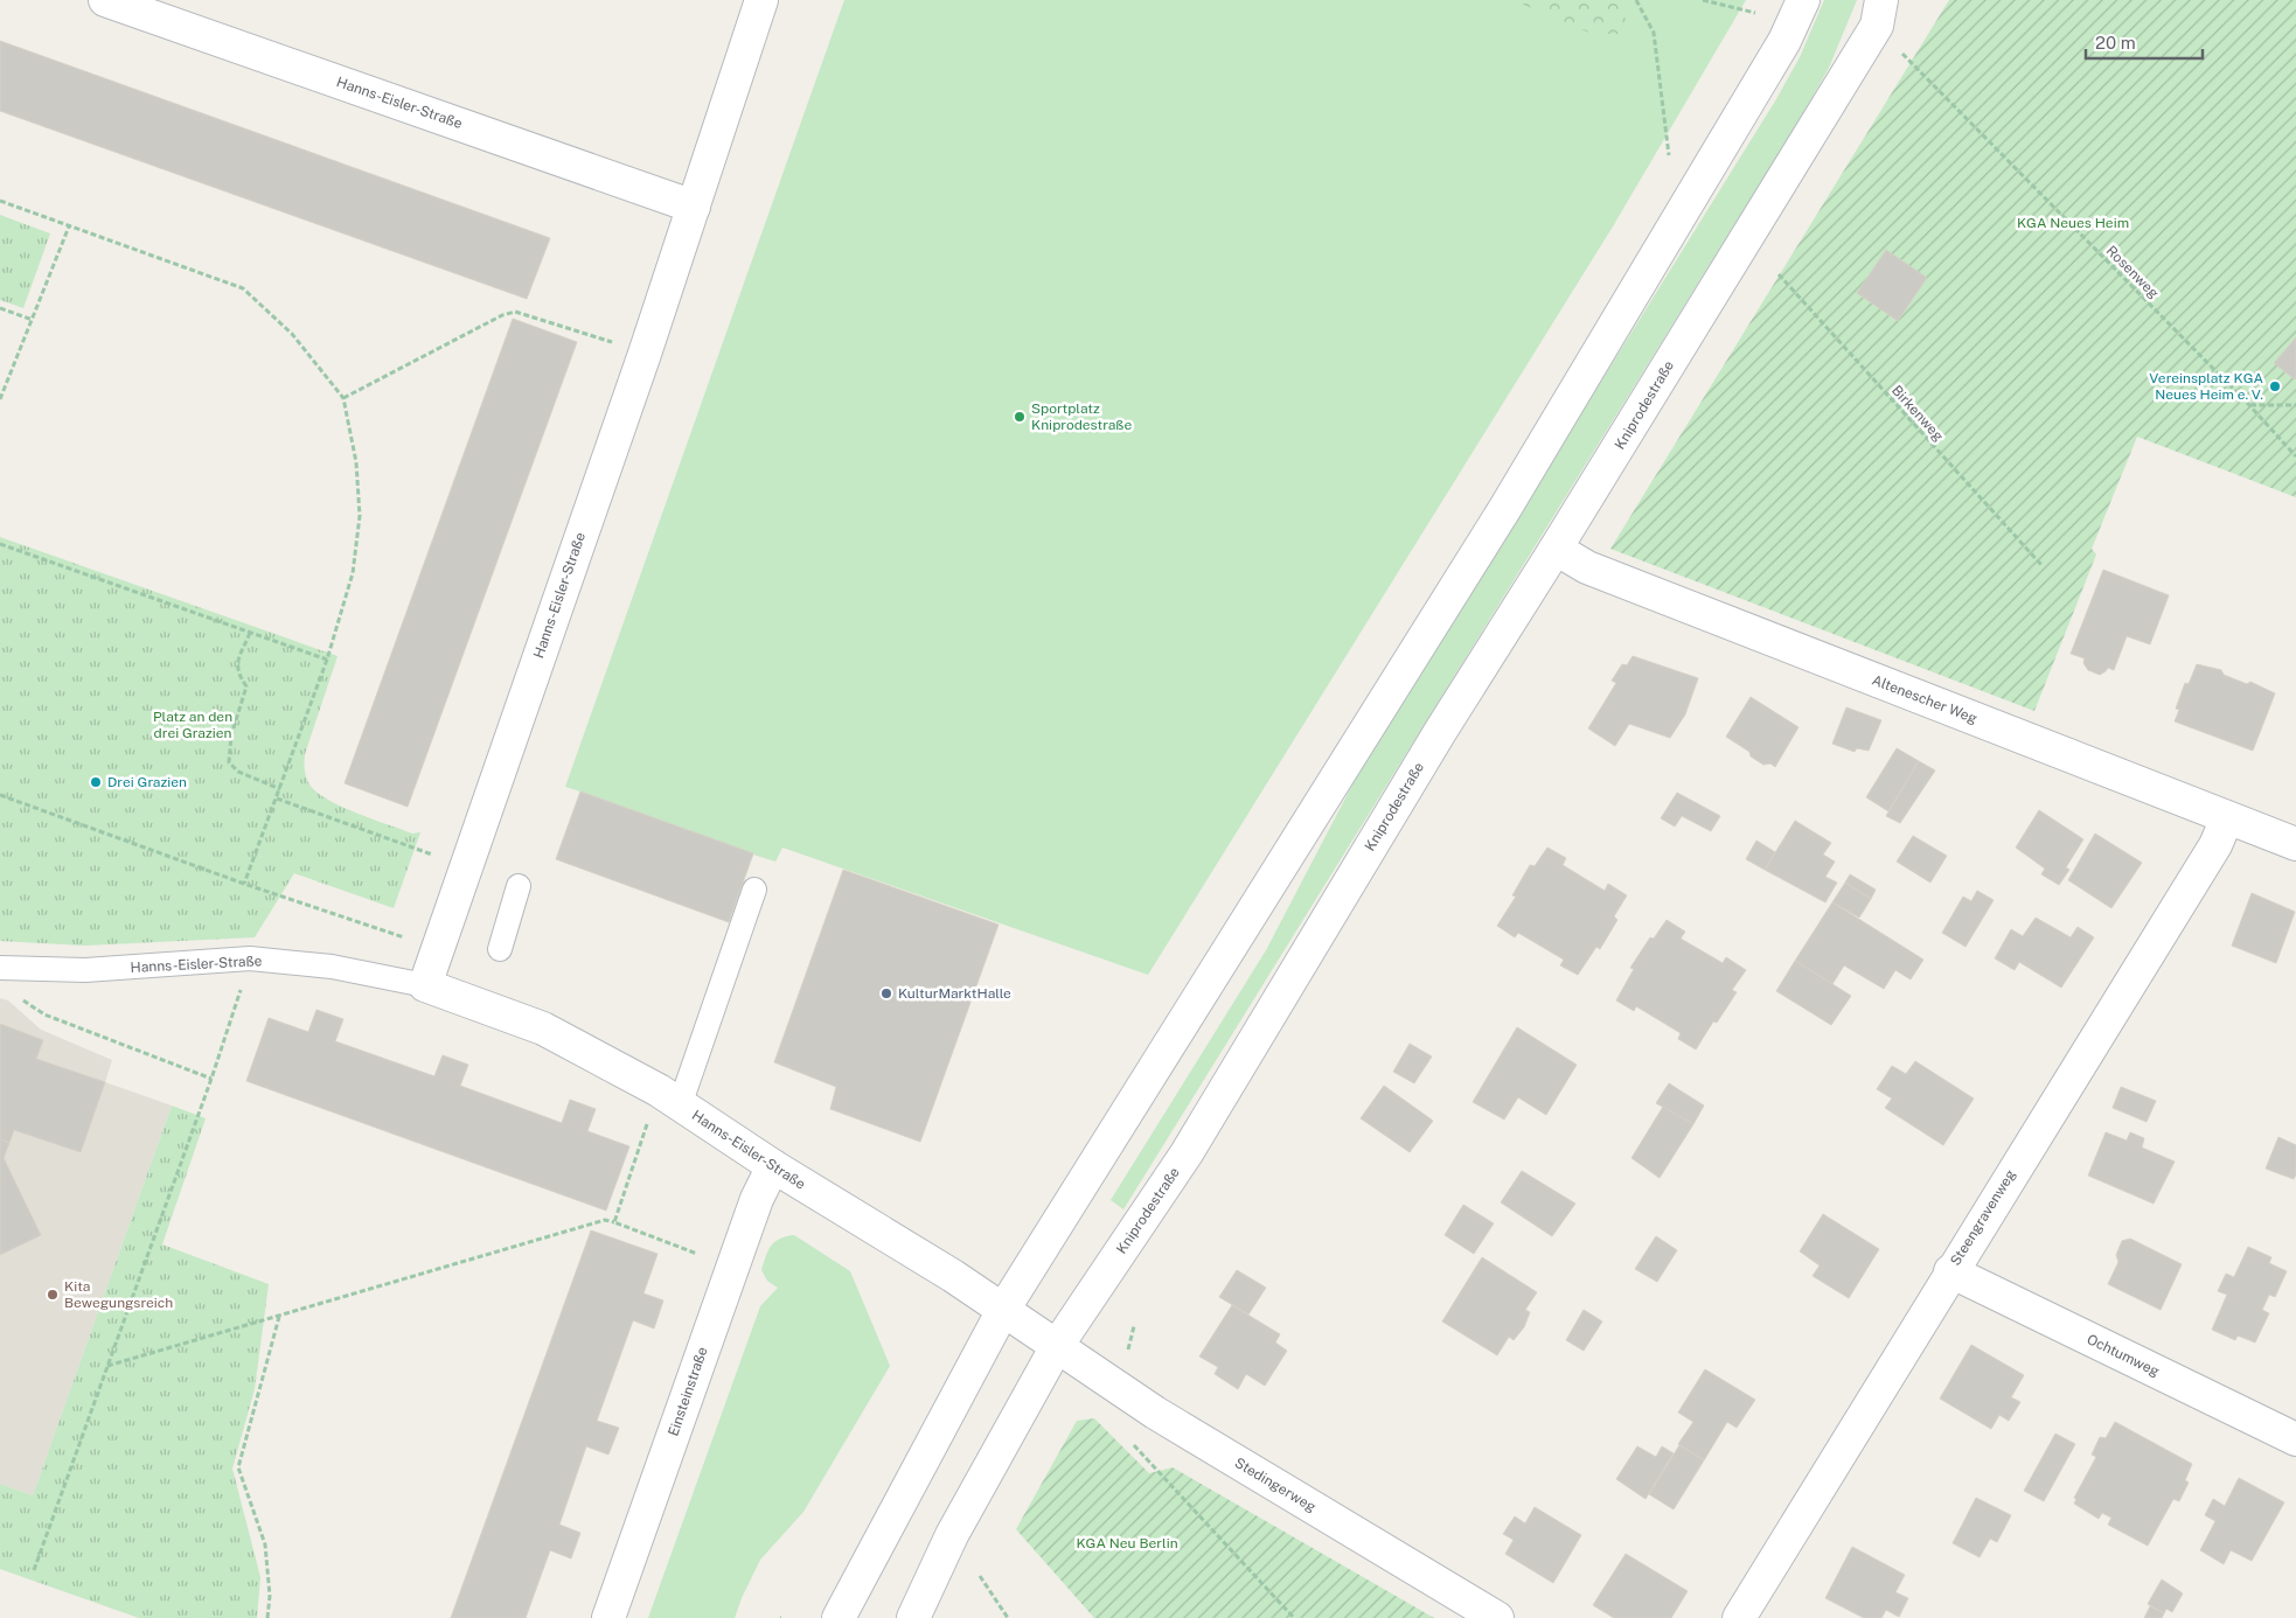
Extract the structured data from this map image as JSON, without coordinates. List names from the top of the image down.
{
  "streets": {
    "street": [
      "Hanns-Eisler-Straße",
      "Kniprodestraße",
      "Altenescher Weg",
      "Steengravenweg",
      "Ochtumweg",
      "Einsteinstraße",
      "Stedingerweg"
    ],
    "path": ["Rosenweg", "Birkenweg"]
  },
  "crossings": [
    ["Hanns-Eisler-Straße", "Kniprodestraße"],
    ["Hanns-Eisler-Straße", "Einsteinstraße"],
    ["Hanns-Eisler-Straße", "Stedingerweg"],
    ["Kniprodestraße", "Altenescher Weg"],
    ["Kniprodestraße", "Stedingerweg"],
    ["Altenescher Weg", "Steengravenweg"],
    ["Steengravenweg", "Ochtumweg"]
  ],
  "parks": ["KGA Neues Heim", "Platz an den drei Grazien", "KGA Neu Berlin"],
  "places": [
    "Vereinsplatz KGA Neues Heim e. V.",
    "Sportplatz Kniprodestraße",
    "Drei Grazien",
    "KulturMarktHalle",
    "Kita Bewegungsreich"
  ],
  "scale_bar": "20 m"
}
